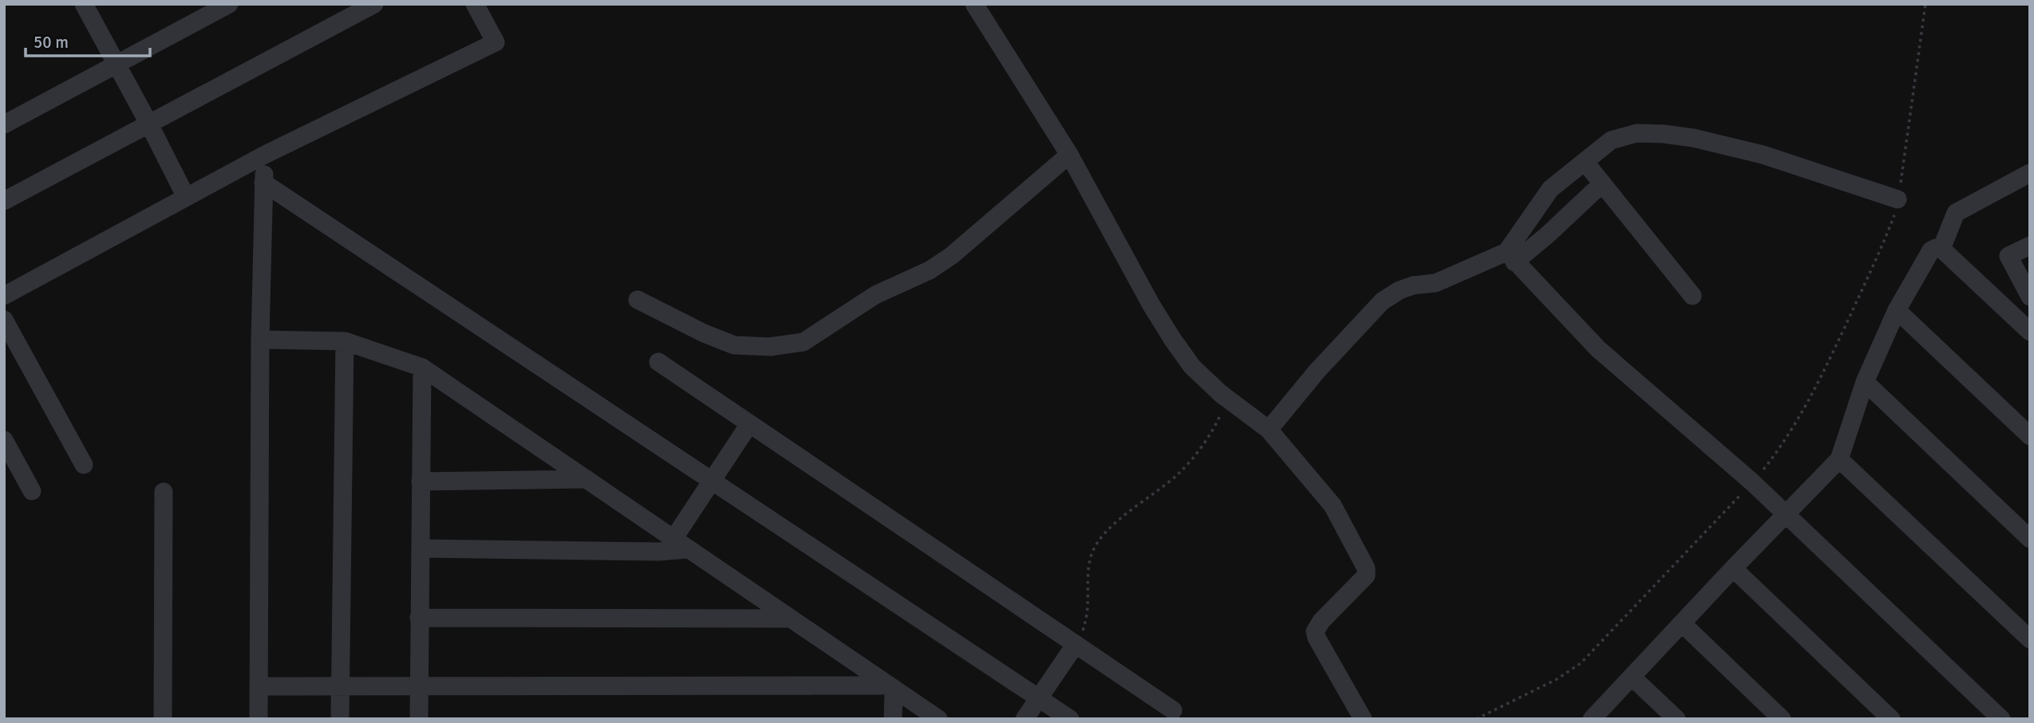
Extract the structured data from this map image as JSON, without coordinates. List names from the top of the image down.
{
  "scale_bar": "50 m"
}
